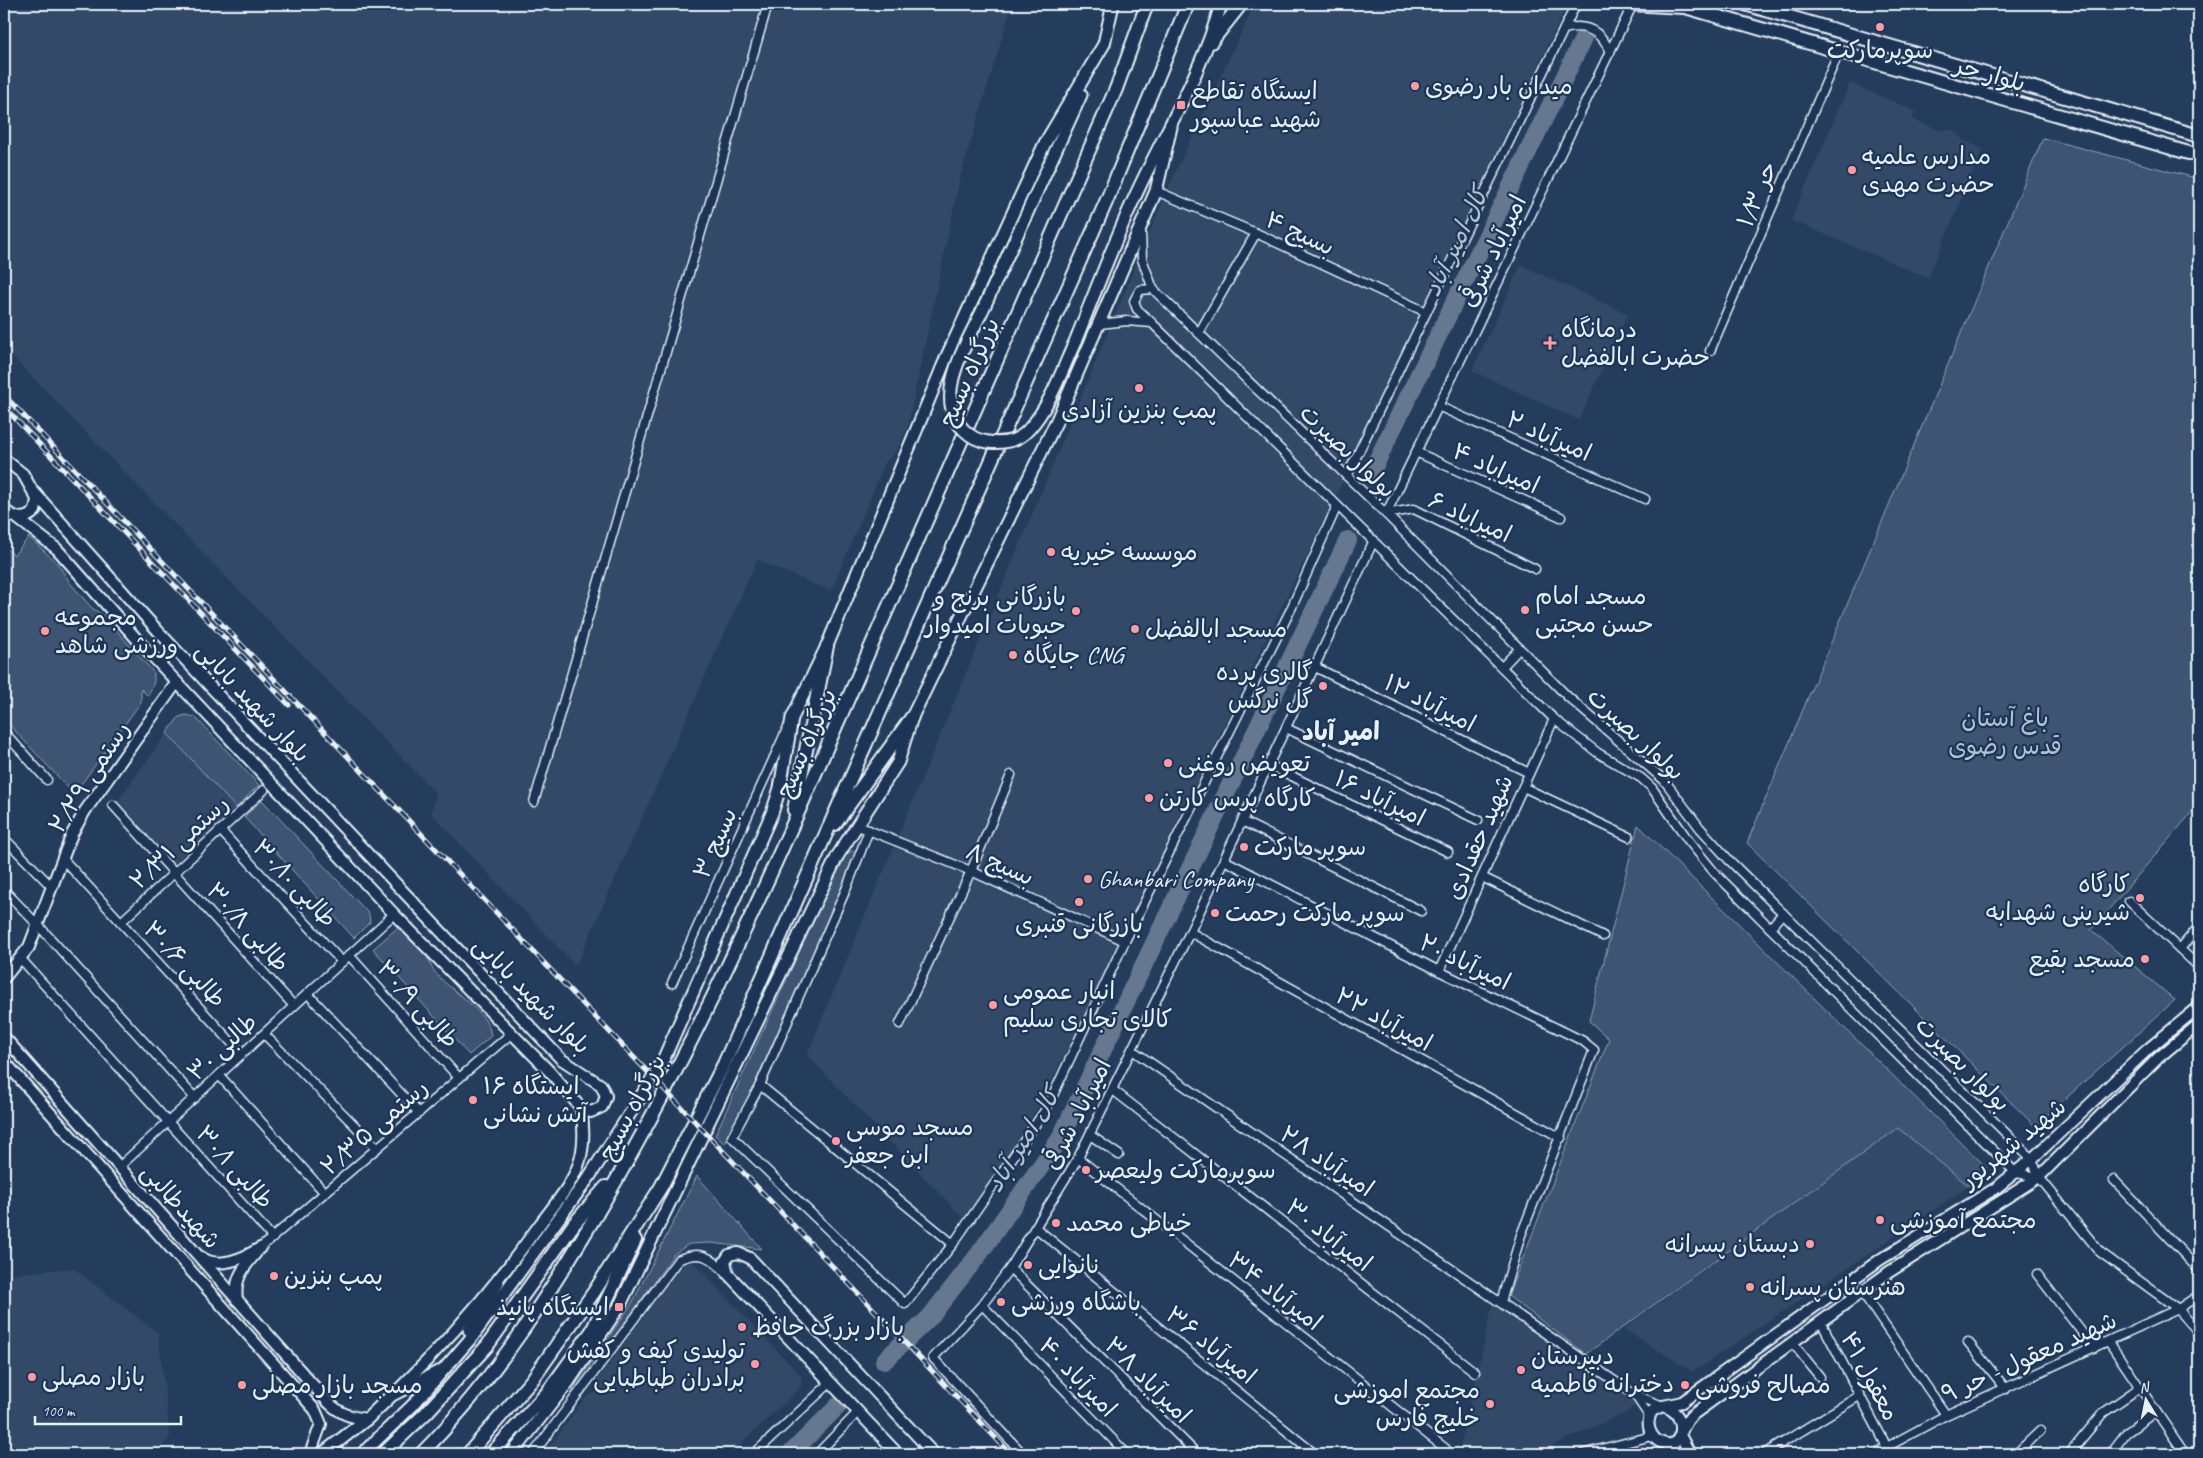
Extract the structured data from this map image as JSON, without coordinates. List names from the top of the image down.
{
  "streets": {
    "main road": ["بلوار حر", "بزرگراه بسیج"],
    "street": [
      "حر ۱/۳",
      "بسیج ۴",
      "امیرآباد شرقی",
      "امیرآباد ۲",
      "بولوار بصیرت",
      "امیراباد ۴",
      "امیراباد ۶",
      "بلوار شهید بابایی",
      "امیرآباد ۱۲",
      "رستمی ۲/۲۹",
      "امیرآباد ۱۶",
      "شهید حقدادی",
      "رستمی ۲/۳۱",
      "بسیج ۳",
      "بسیج ۸",
      "طالبی ۳۰/۱۰",
      "طالبی ۳۰/۸",
      "امیرآباد ۲۰",
      "طالبی ۳۰/۶",
      "طالبی ۳۰/۹",
      "امیرآباد ۲۲",
      "طالبی ۳۰",
      "رستمی ۲/۳۵",
      "شهید شهریور",
      "امیرآباد ۲۸",
      "طالبی ۳۰/۱",
      "شهیدطالبی",
      "امیرآباد ۳۰",
      "امیرآباد ۳۴",
      "امیرآباد ۳۶",
      "شهید معقول - حر ۹",
      "معقول ۴۱",
      "امیرآباد ۴۰",
      "امیرآباد ۳۸"
    ]
  },
  "crossings": [
    ["بلوار حر", "حر ۱/۳"],
    ["بلوار حر", "امیرآباد شرقی"],
    ["امیرآباد شرقی", "امیرآباد ۲"],
    ["امیرآباد شرقی", "بولوار بصیرت"],
    ["امیرآباد شرقی", "امیراباد ۴"],
    ["امیرآباد شرقی", "امیراباد ۶"],
    ["امیرآباد شرقی", "امیرآباد ۱۲"],
    ["امیرآباد شرقی", "امیرآباد ۱۶"],
    ["امیرآباد شرقی", "امیرآباد ۲۰"],
    ["امیرآباد شرقی", "امیرآباد ۲۲"],
    ["امیرآباد شرقی", "امیرآباد ۲۸"],
    ["امیرآباد شرقی", "امیرآباد ۳۰"],
    ["امیرآباد شرقی", "امیرآباد ۳۴"],
    ["امیرآباد شرقی", "امیرآباد ۳۶"],
    ["امیرآباد شرقی", "امیرآباد ۴۰"],
    ["امیرآباد شرقی", "امیرآباد ۳۸"],
    ["بولوار بصیرت", "امیراباد ۶"],
    ["بولوار بصیرت", "شهید حقدادی"],
    ["بولوار بصیرت", "شهید شهریور"],
    ["بولوار بصیرت", "شهید معقول - حر ۹"],
    ["بلوار شهید بابایی", "رستمی ۲/۲۹"],
    ["بلوار شهید بابایی", "طالبی ۳۰"],
    ["بلوار شهید بابایی", "رستمی ۲/۳۵"],
    ["امیرآباد ۱۲", "شهید حقدادی"],
    ["رستمی ۲/۲۹", "طالبی ۳۰/۶"],
    ["رستمی ۲/۲۹", "طالبی ۳۰/۱"],
    ["شهید حقدادی", "امیرآباد ۲۰"],
    ["رستمی ۲/۳۱", "طالبی ۳۰/۱۰"],
    ["رستمی ۲/۳۱", "طالبی ۳۰/۸"],
    ["رستمی ۲/۳۱", "طالبی ۳۰/۶"],
    ["طالبی ۳۰/۱۰", "طالبی ۳۰"],
    ["طالبی ۳۰/۸", "طالبی ۳۰"],
    ["امیرآباد ۲۰", "امیرآباد ۲۲"],
    ["طالبی ۳۰/۶", "طالبی ۳۰"],
    ["طالبی ۳۰/۹", "طالبی ۳۰"],
    ["طالبی ۳۰/۹", "رستمی ۲/۳۵"],
    ["طالبی ۳۰", "طالبی ۳۰/۱"],
    ["طالبی ۳۰", "شهیدطالبی"],
    ["رستمی ۲/۳۵", "طالبی ۳۰/۱"],
    ["شهید شهریور", "معقول ۴۱"],
    ["شهید معقول - حر ۹", "معقول ۴۱"]
  ],
  "districts": ["امیر آباد"],
  "water": ["کال امیر آباد"],
  "parks": ["باغ آستان قدس رضوی"],
  "places": {
    "other": [
      "سوپرمارکت",
      "میدان بار رضوی",
      "مدارس علمیه حضرت مهدی",
      "پمپ بنزین آزادی",
      "موسسه خیریه",
      "مسجد امام حسن مجتبی",
      "بازرگانی برنج و حبوبات امیدوار",
      "مسجد ابالفضل",
      "مجموعه ورزشی شاهد",
      "جایگاه CNG",
      "گالری پرده گل نرگس",
      "تعویض روغنی",
      "کارگاه پرس کارتن",
      "سوپر مارکت",
      "Ghanbari Company",
      "کارگاه شیرینی شهدابه",
      "بازرگانی قنبری",
      "سوپر مارکت رحمت",
      "مسجد بقیع",
      "انبار عمومی کالای تجاری سلیم",
      "ایستگاه ۱۶ آتش نشانی",
      "مسجد موسی ابن جعفر",
      "سوپرمارکت ولیعصر",
      "مجتمع آموزشی",
      "خیاطی محمد",
      "دبستان پسرانه",
      "نانوایی",
      "پمپ بنزین",
      "هنرستان پسرانه",
      "باشگاه ورزشی",
      "بازار بزرگ حافظ",
      "تولیدی کیف و کفش برادران طباطبایی",
      "دبیرستان دخترانه فاطمیه",
      "بازار مصلى",
      "مسجد بازار مصلی",
      "مصالح فروشی",
      "مجتمع اموزشی خلیج فارس"
    ],
    "transit": ["ایستگاه تقاطع شهید عباسپور", "ایستگاه پانیذ"],
    "health": ["درمانگاه حضرت ابالفضل"]
  },
  "scale_bar": "100 m",
  "north": "top"
}
